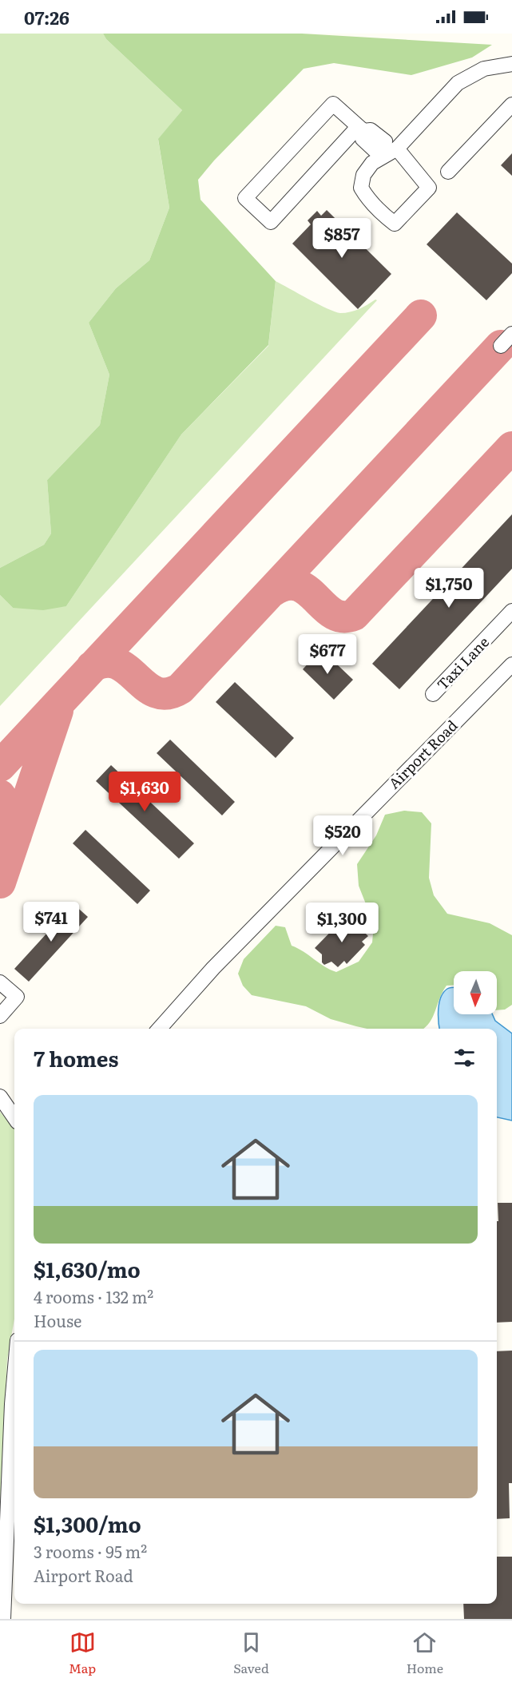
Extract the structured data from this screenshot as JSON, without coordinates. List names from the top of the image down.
{
  "streets": {
    "street": ["Taxi Lane", "Airport Road"]
  },
  "north": "bottom",
  "page": {
    "status": "07:26",
    "price": [
      "$857",
      "$1,750",
      "$677",
      "$1,630",
      "$520",
      "$741",
      "$1,300"
    ],
    "heading": "7 homes",
    "list": [
      {
        "name": "$1,630/mo",
        "note": "4 rooms · 132 m² · House"
      },
      {
        "name": "$1,300/mo",
        "note": "3 rooms · 95 m² · Airport Road"
      }
    ],
    "tabs": ["Map", "Saved", "Home"]
  }
}
